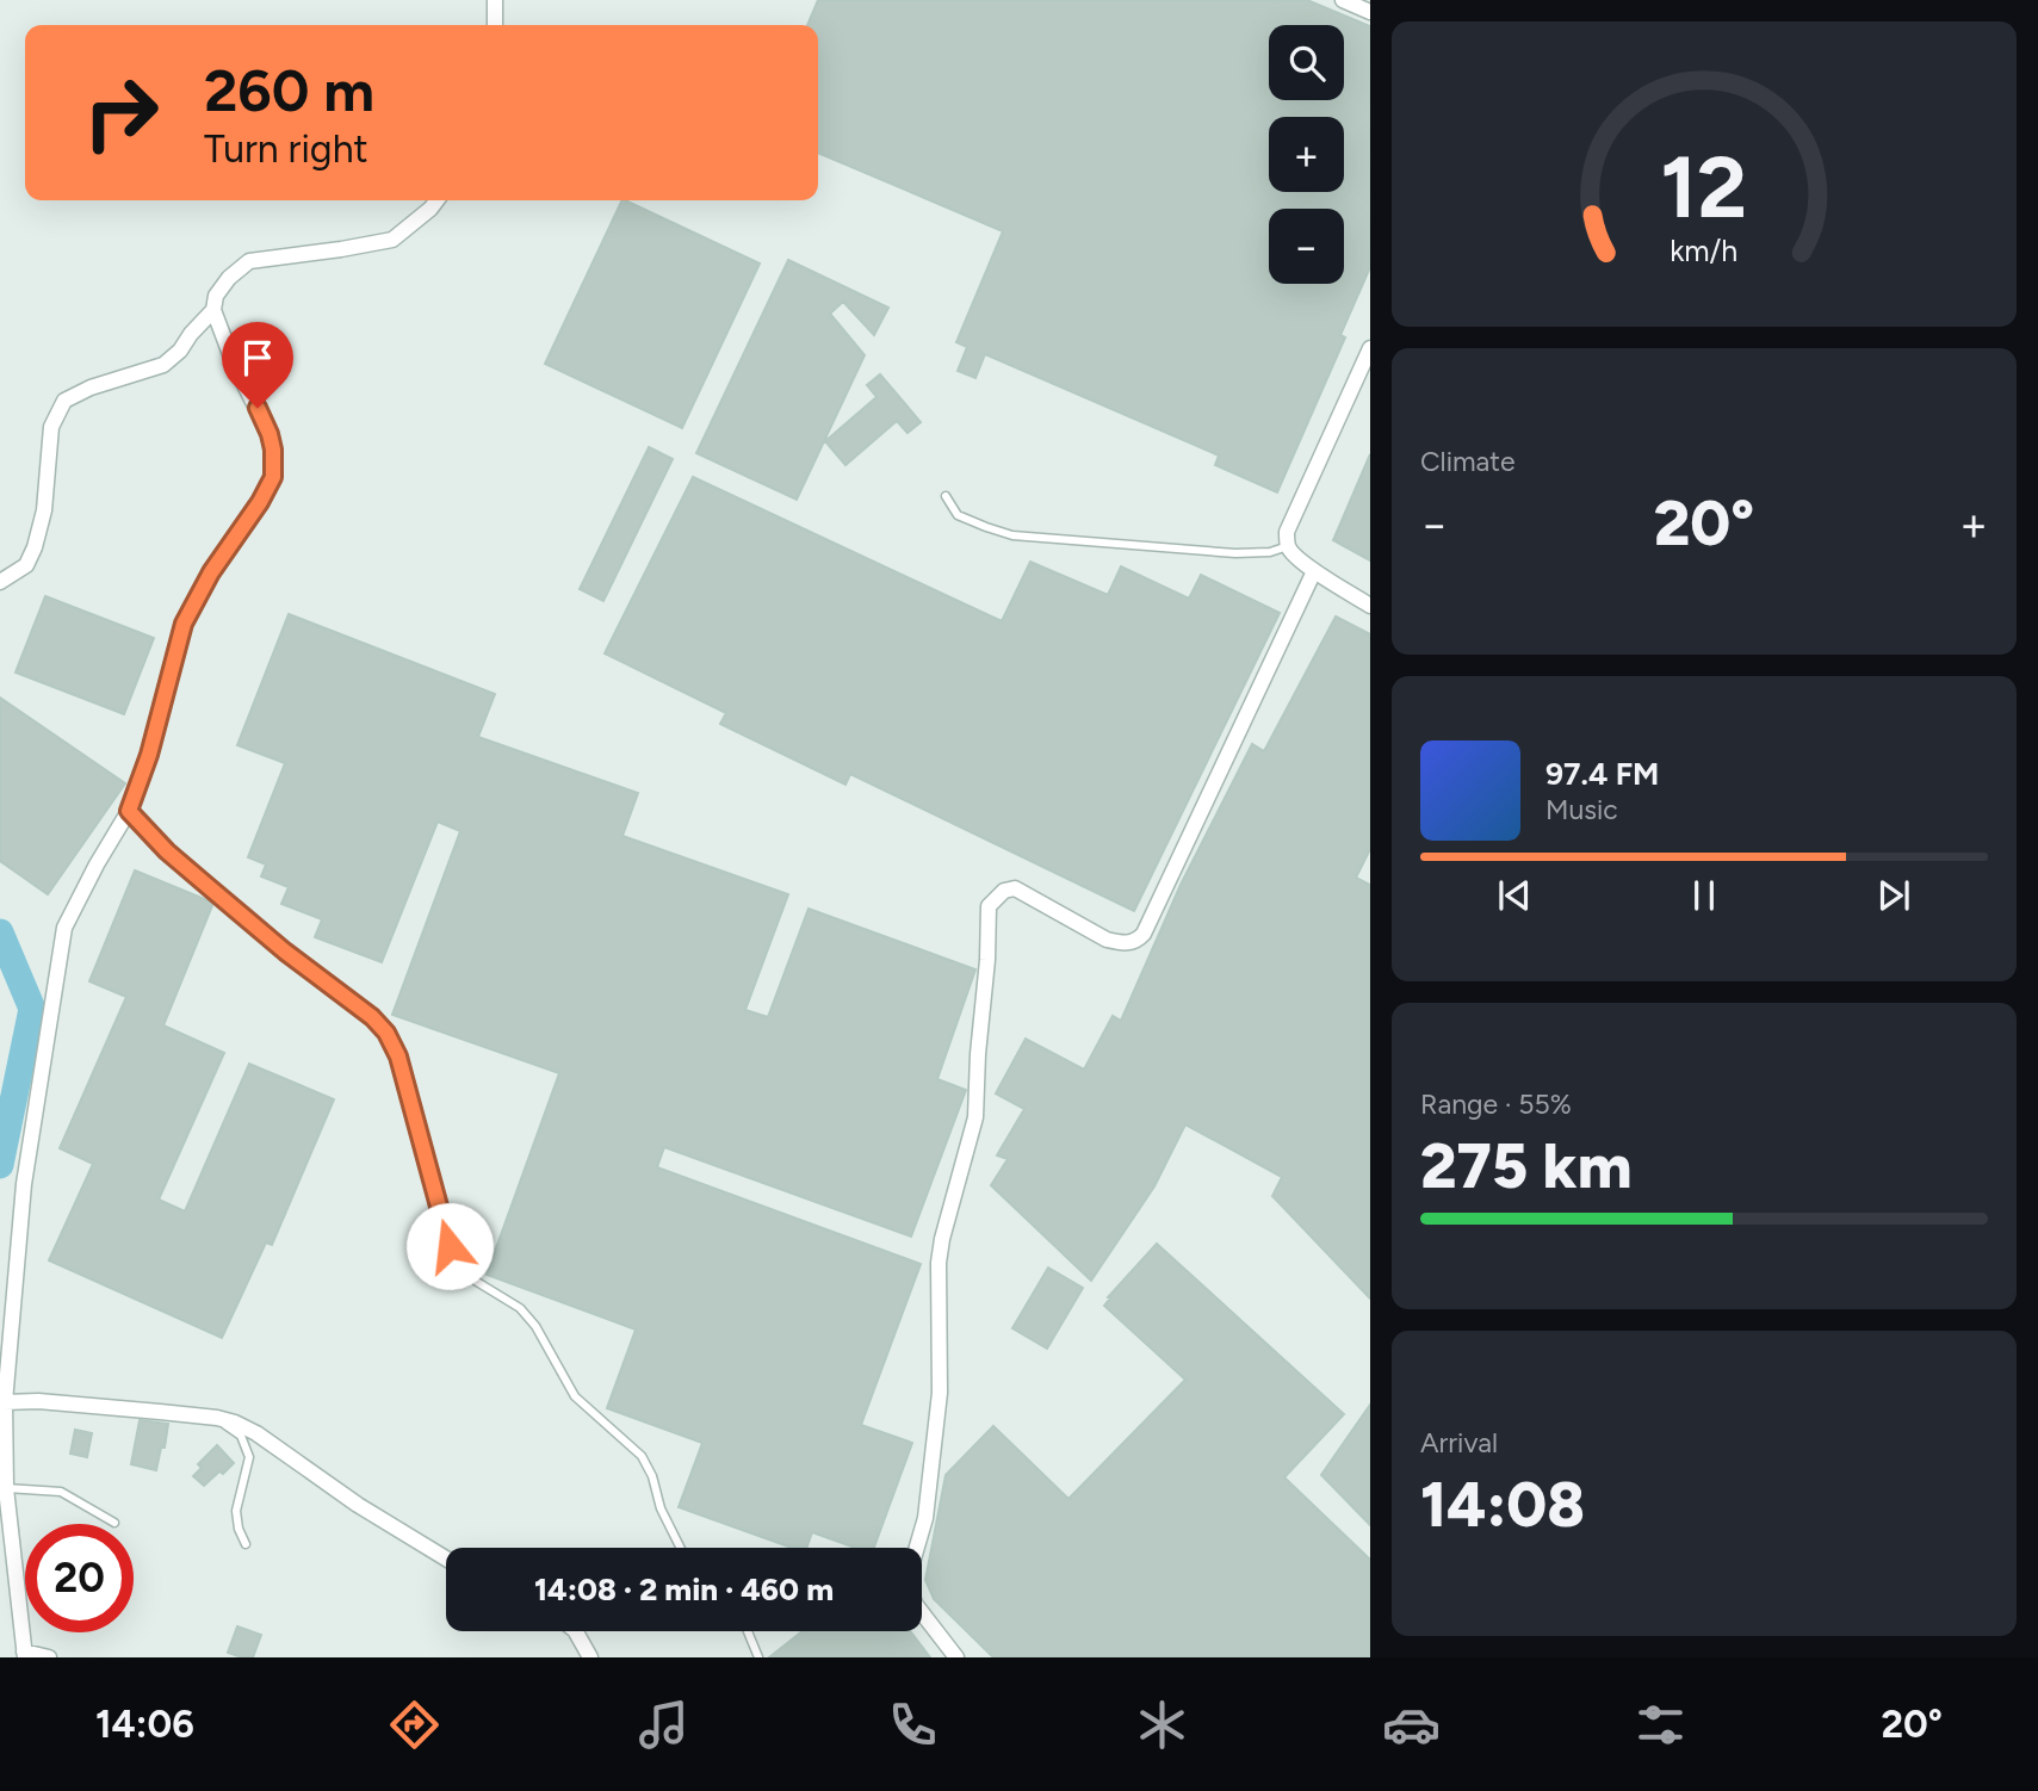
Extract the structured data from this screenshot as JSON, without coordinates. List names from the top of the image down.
{
  "page": {
    "map_buttons": ["+", "−"],
    "turn": ["260 m", "Turn right"],
    "tile": [
      "Climate",
      ["Range · 55%", "275 km"],
      ["Arrival", "14:08"]
    ],
    "heat": ["−", "20°", "+"],
    "song": ["97.4 FM", "Music"],
    "limit": "20",
    "trip": "14:08 · 2 min · 460 m",
    "tabs": ["14:06", "20°"],
    "gauge": ["12", "km/h"]
  }
}
